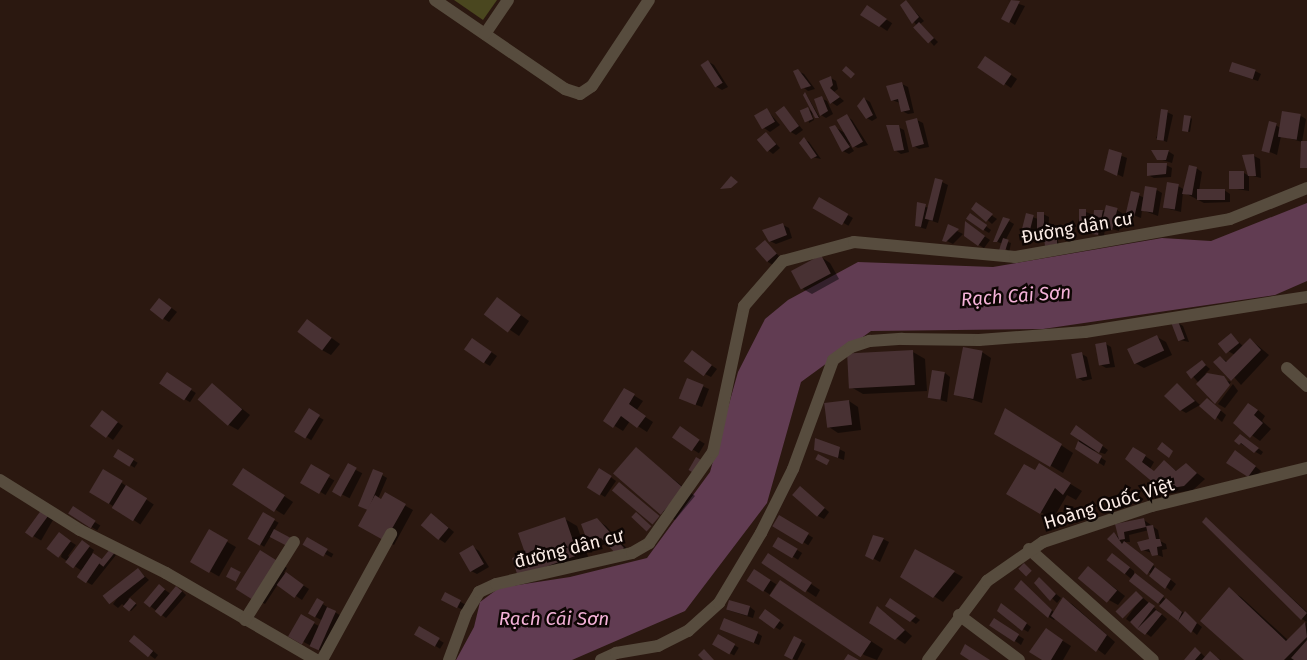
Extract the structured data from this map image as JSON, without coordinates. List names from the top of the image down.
{
  "streets": {
    "street": ["Đường dân cư", "Hoàng Quốc Việt", "đường dân cư"]
  },
  "crossings": [
    ["Đường dân cư", "đường dân cư"]
  ],
  "water": ["Rạch Cái Sơn"]
}
